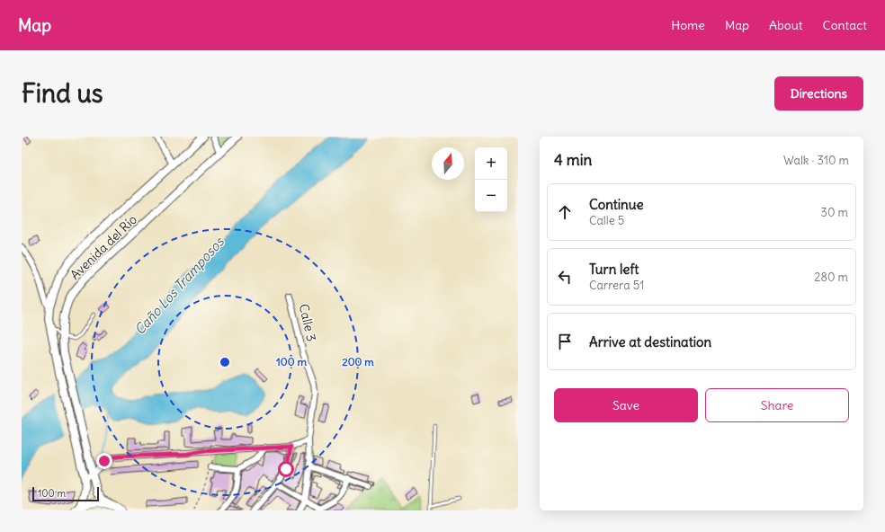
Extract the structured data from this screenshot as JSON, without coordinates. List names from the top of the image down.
{
  "streets": {
    "main road": ["Avenida del Río"],
    "street": ["Calle 3"]
  },
  "water": ["Caño Los Tramposos"],
  "scale_bar": "100 m",
  "north": "top",
  "page": {
    "header": "Map",
    "nav": [
      "Home",
      "Map",
      "About",
      "Contact"
    ],
    "buttons": [
      "Directions",
      ["Save", "Share"]
    ],
    "title": "Find us",
    "heading": ["4 min", "Walk · 310 m"],
    "map_buttons": ["+", "−"],
    "list": [
      ["Continue", "Calle 5", "30 m"],
      ["Turn left", "Carrera 51", "280 m"],
      "Arrive at destination"
    ],
    "scale": "100 m"
  },
  "rings": ["100 m", "200 m"]
}
